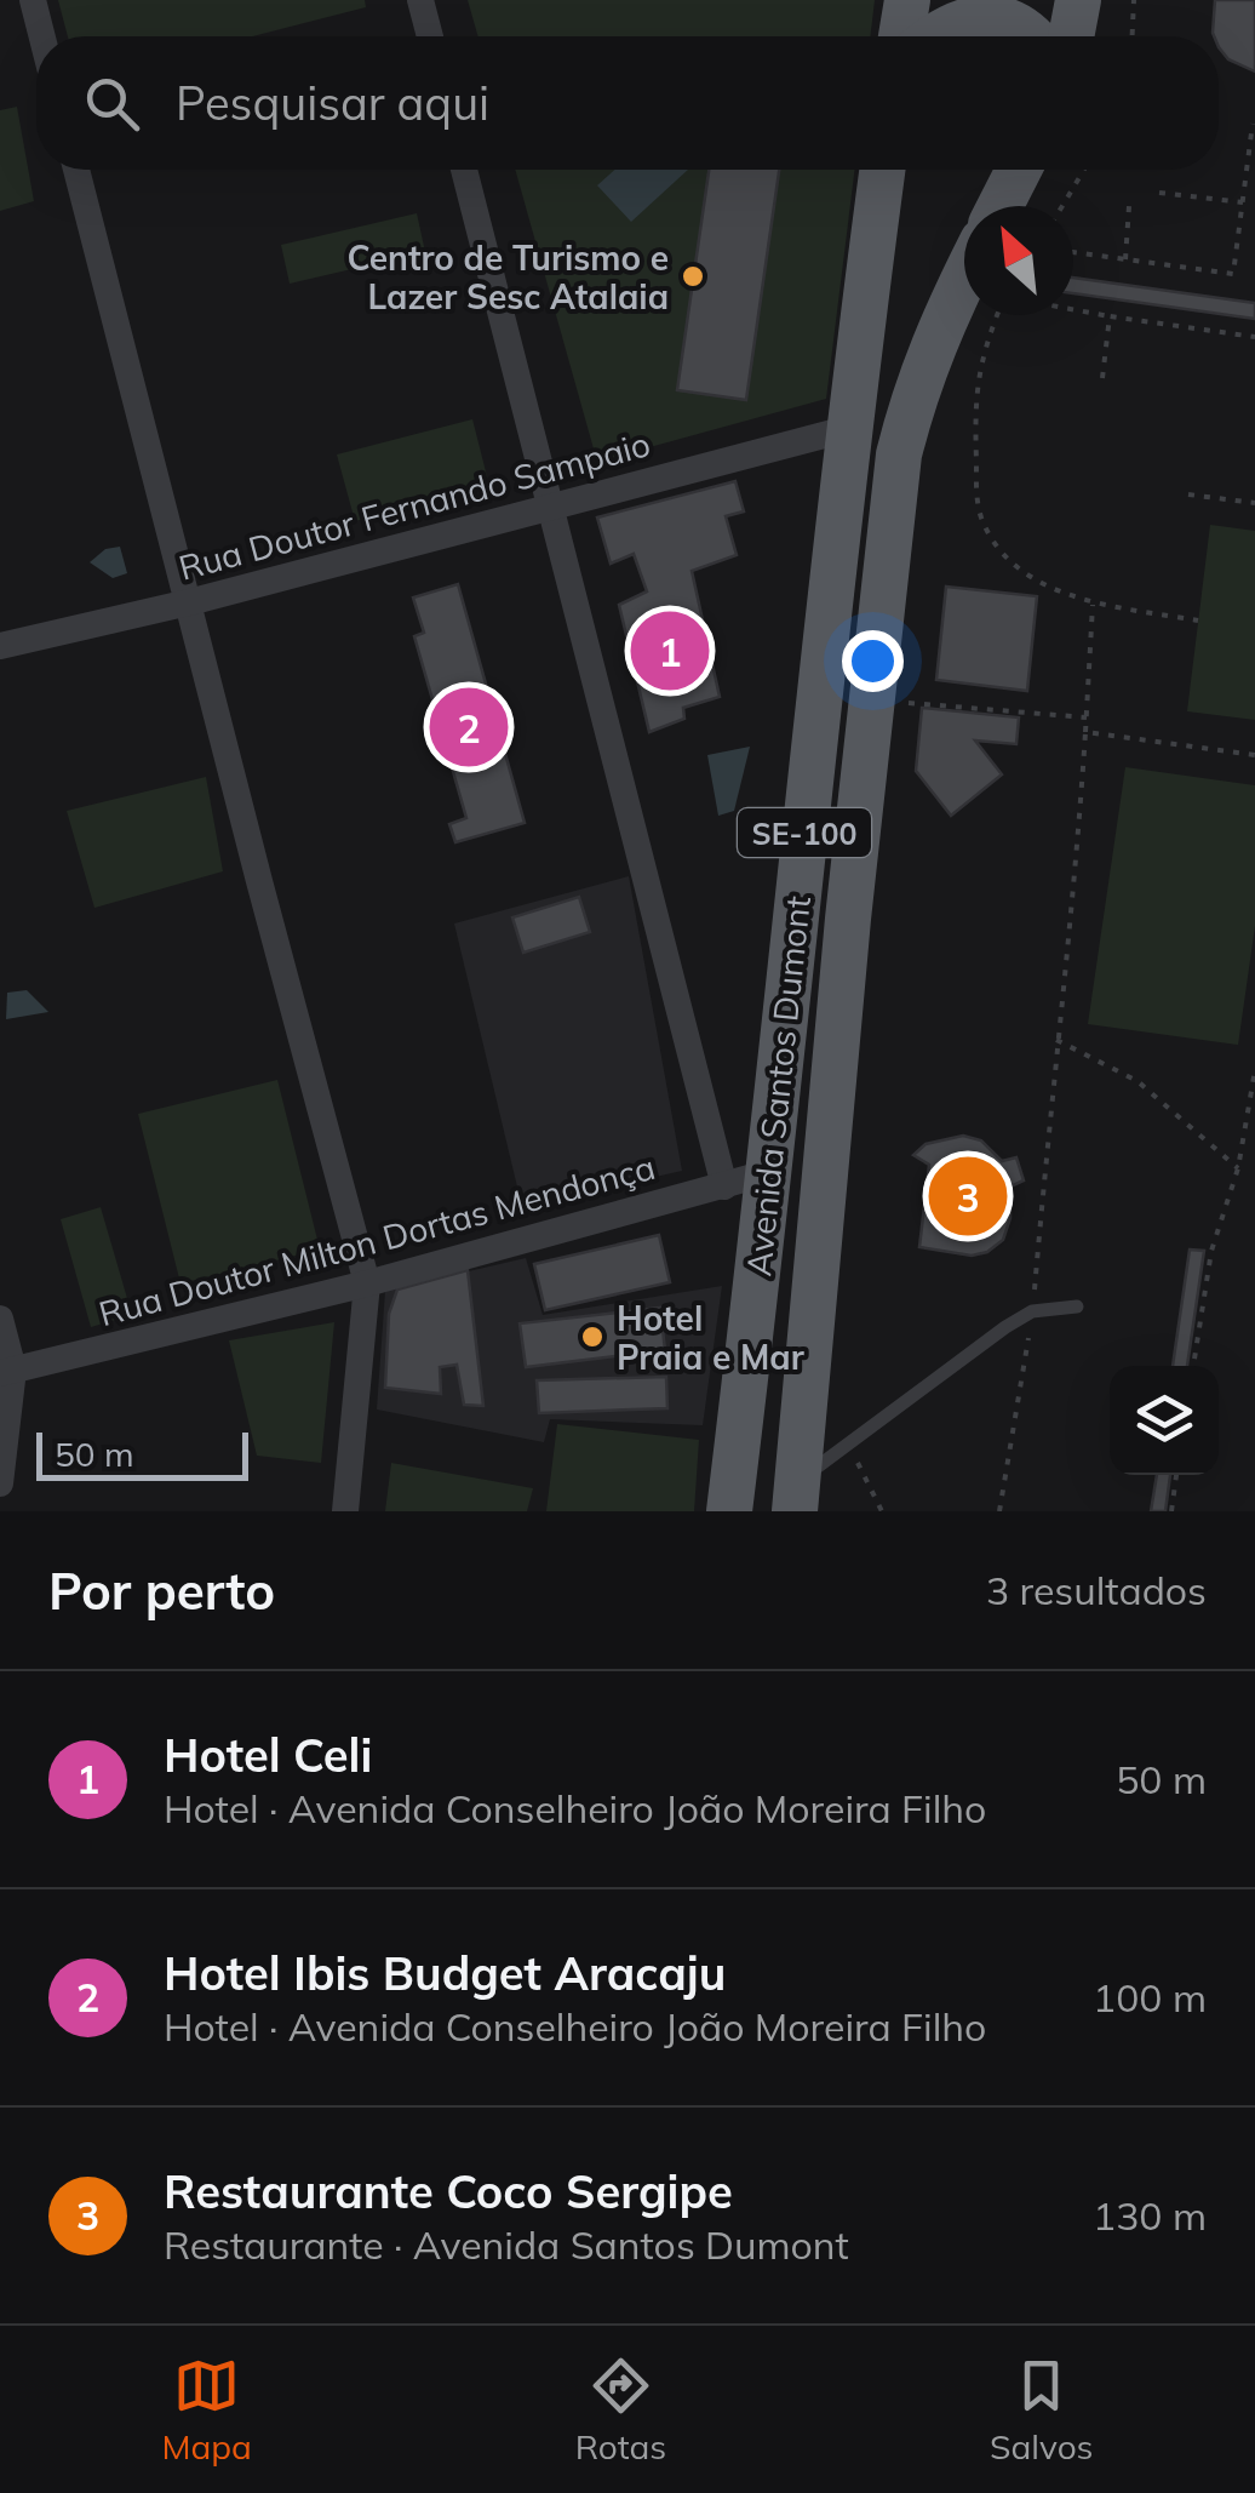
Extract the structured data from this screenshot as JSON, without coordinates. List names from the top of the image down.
{
  "streets": {
    "main road": ["SE-100", "Avenida Santos Dumont"],
    "street": ["Rua Doutor Fernando Sampaio", "Rua Doutor Milton Dortas Mendonça"]
  },
  "crossings": [
    ["Rua Doutor Fernando Sampaio", "Avenida Santos Dumont"],
    ["Avenida Santos Dumont", "Rua Doutor Milton Dortas Mendonça"]
  ],
  "places": ["Centro de Turismo e Lazer Sesc Atalaia", "Hotel Praia e Mar"],
  "scale_bar": "50 m",
  "north": "top left",
  "page": {
    "search": "Pesquisar aqui",
    "pins": ["1", "2", "3"],
    "scale": "50 m",
    "heading": ["Por perto", "3 resultados"],
    "list": [
      {
        "mark": "1",
        "name": "Hotel Celi",
        "note": "Hotel · Avenida Conselheiro João Moreira Filho",
        "value": "50 m"
      },
      {
        "mark": "2",
        "name": "Hotel Ibis Budget Aracaju",
        "note": "Hotel · Avenida Conselheiro João Moreira Filho",
        "value": "100 m"
      },
      {
        "mark": "3",
        "name": "Restaurante Coco Sergipe",
        "note": "Restaurante · Avenida Santos Dumont",
        "value": "130 m"
      }
    ],
    "nav": ["Mapa", "Rotas", "Salvos"]
  }
}
